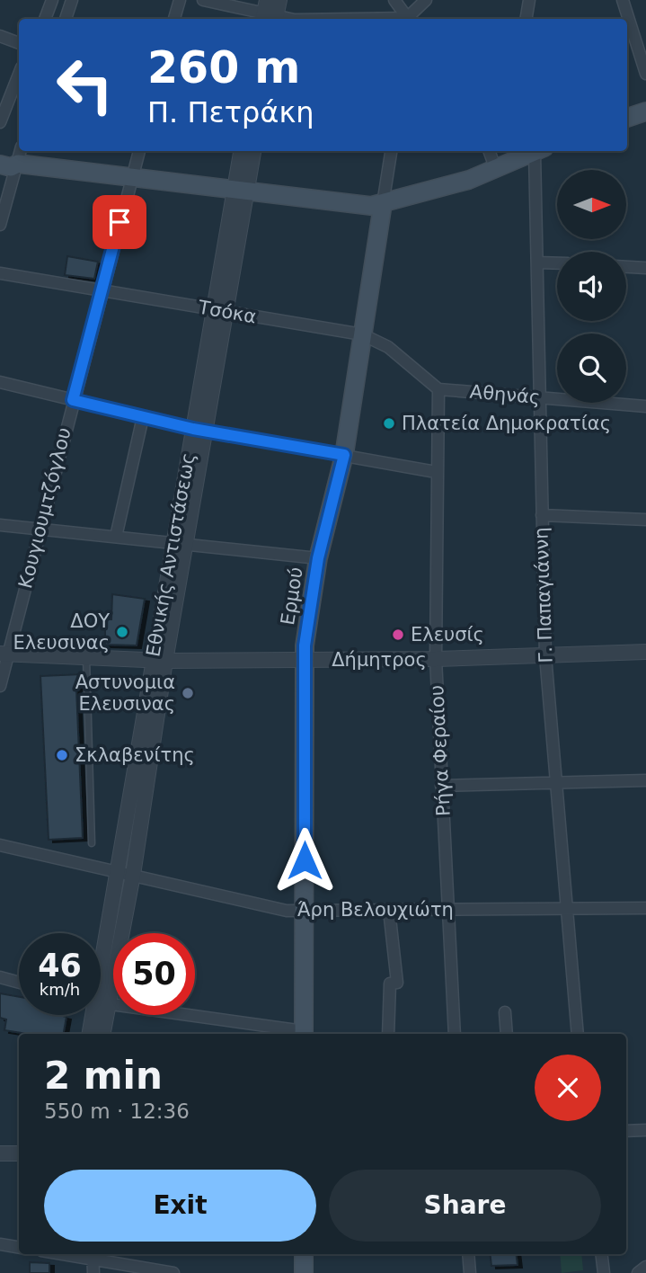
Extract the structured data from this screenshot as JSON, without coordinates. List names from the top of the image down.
{
  "streets": {
    "main road": ["Ερμού"],
    "street": [
      "Τσόκα",
      "Αθηνάς",
      "Κουγιουμτζόγλου",
      "Εθνικής Αντιστάσεως",
      "Γ. Παπαγιάννη",
      "Δήμητρος",
      "Ρήγα Φεραίου",
      "Άρη Βελουχιώτη"
    ]
  },
  "crossings": [
    ["Τσόκα", "Αθηνάς"],
    ["Τσόκα", "Κουγιουμτζόγλου"],
    ["Τσόκα", "Εθνικής Αντιστάσεως"],
    ["Τσόκα", "Ερμού"],
    ["Τσόκα", "Ρήγα Φεραίου"],
    ["Αθηνάς", "Γ. Παπαγιάννη"],
    ["Αθηνάς", "Ρήγα Φεραίου"],
    ["Κουγιουμτζόγλου", "Δήμητρος"],
    ["Εθνικής Αντιστάσεως", "Δήμητρος"],
    ["Εθνικής Αντιστάσεως", "Άρη Βελουχιώτη"],
    ["Γ. Παπαγιάννη", "Δήμητρος"],
    ["Γ. Παπαγιάννη", "Άρη Βελουχιώτη"],
    ["Ερμού", "Δήμητρος"],
    ["Ερμού", "Άρη Βελουχιώτη"],
    ["Δήμητρος", "Ρήγα Φεραίου"],
    ["Ρήγα Φεραίου", "Άρη Βελουχιώτη"]
  ],
  "places": [
    "Πλατεία Δημοκρατίας",
    "ΔΟΥ Ελευσινας",
    "Ελευσίς",
    "Αστυνομια Ελευσινας",
    "Σκλαβενίτης"
  ],
  "north": "right",
  "page": {
    "turn": ["260 m", "Π. Πετράκη"],
    "speed": "46 km/h",
    "limit": "50",
    "heading": ["2 min", "550 m · 12:36"],
    "buttons": ["Exit", "Share"]
  }
}
